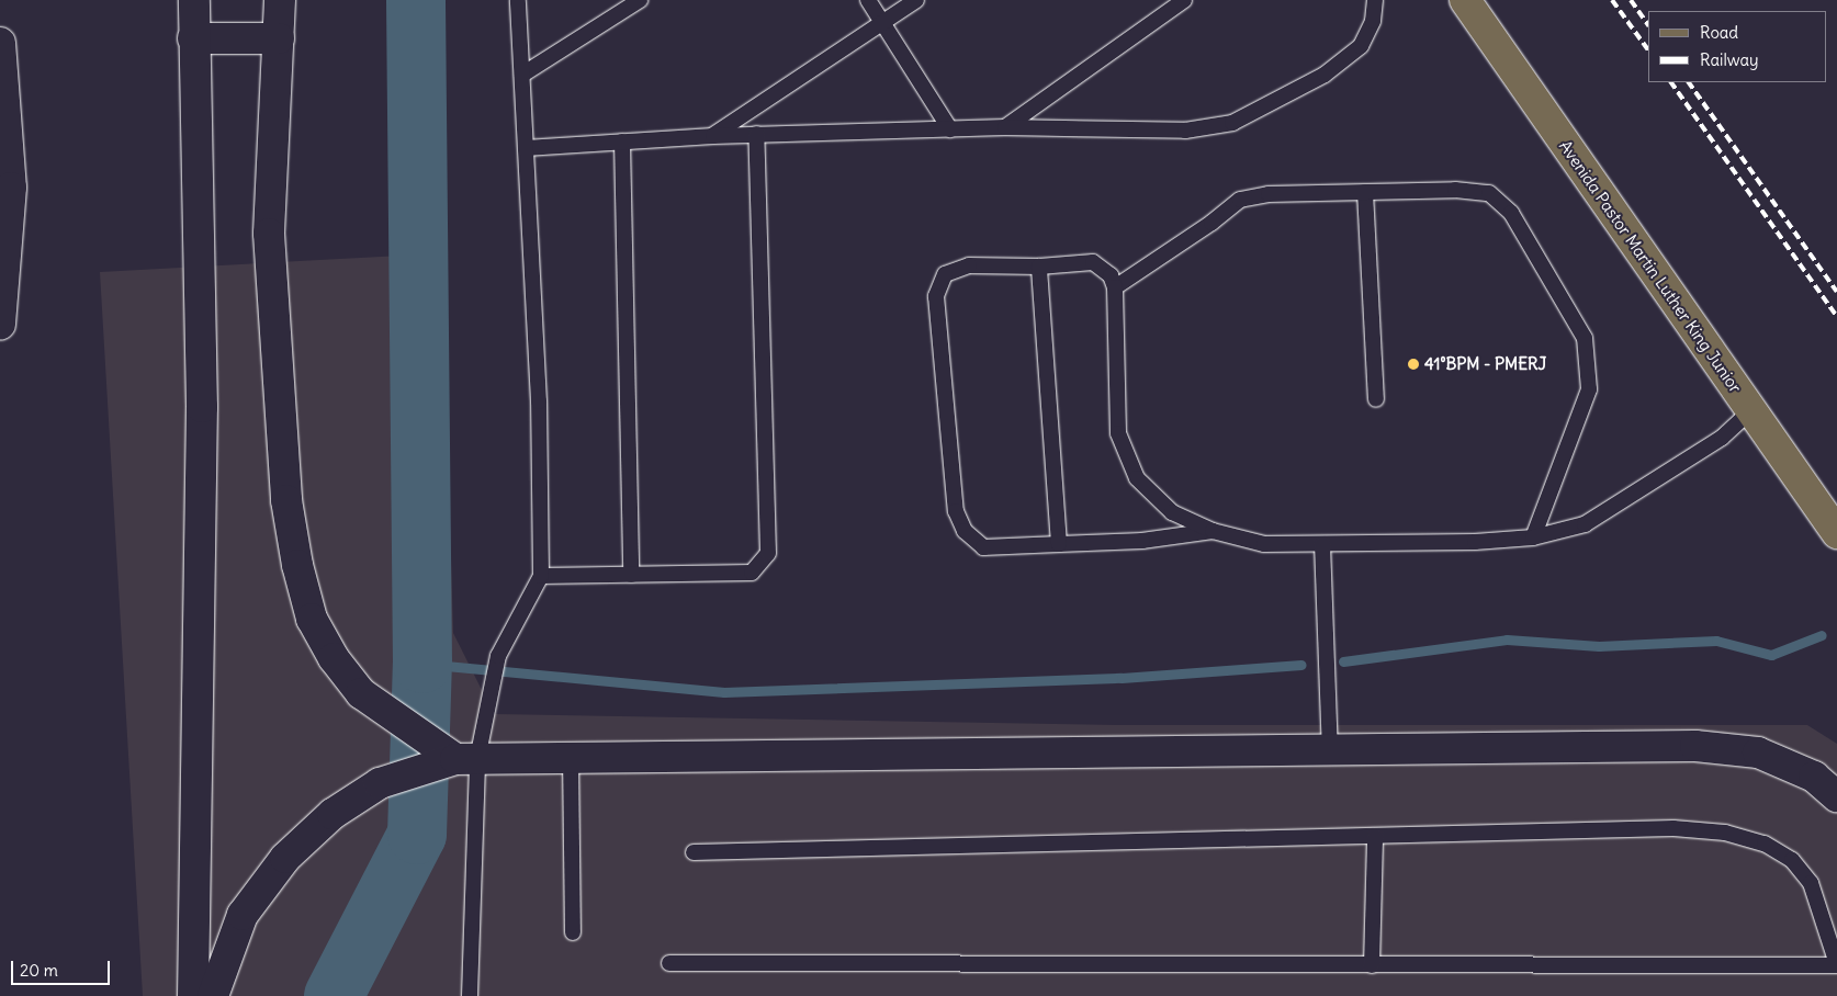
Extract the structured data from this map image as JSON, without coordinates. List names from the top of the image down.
{
  "streets": {
    "main road": ["Avenida Pastor Martin Luther King Junior"]
  },
  "places": ["41°BPM - PMERJ"],
  "legend": ["Road", "Railway"],
  "scale_bar": "20 m"
}
